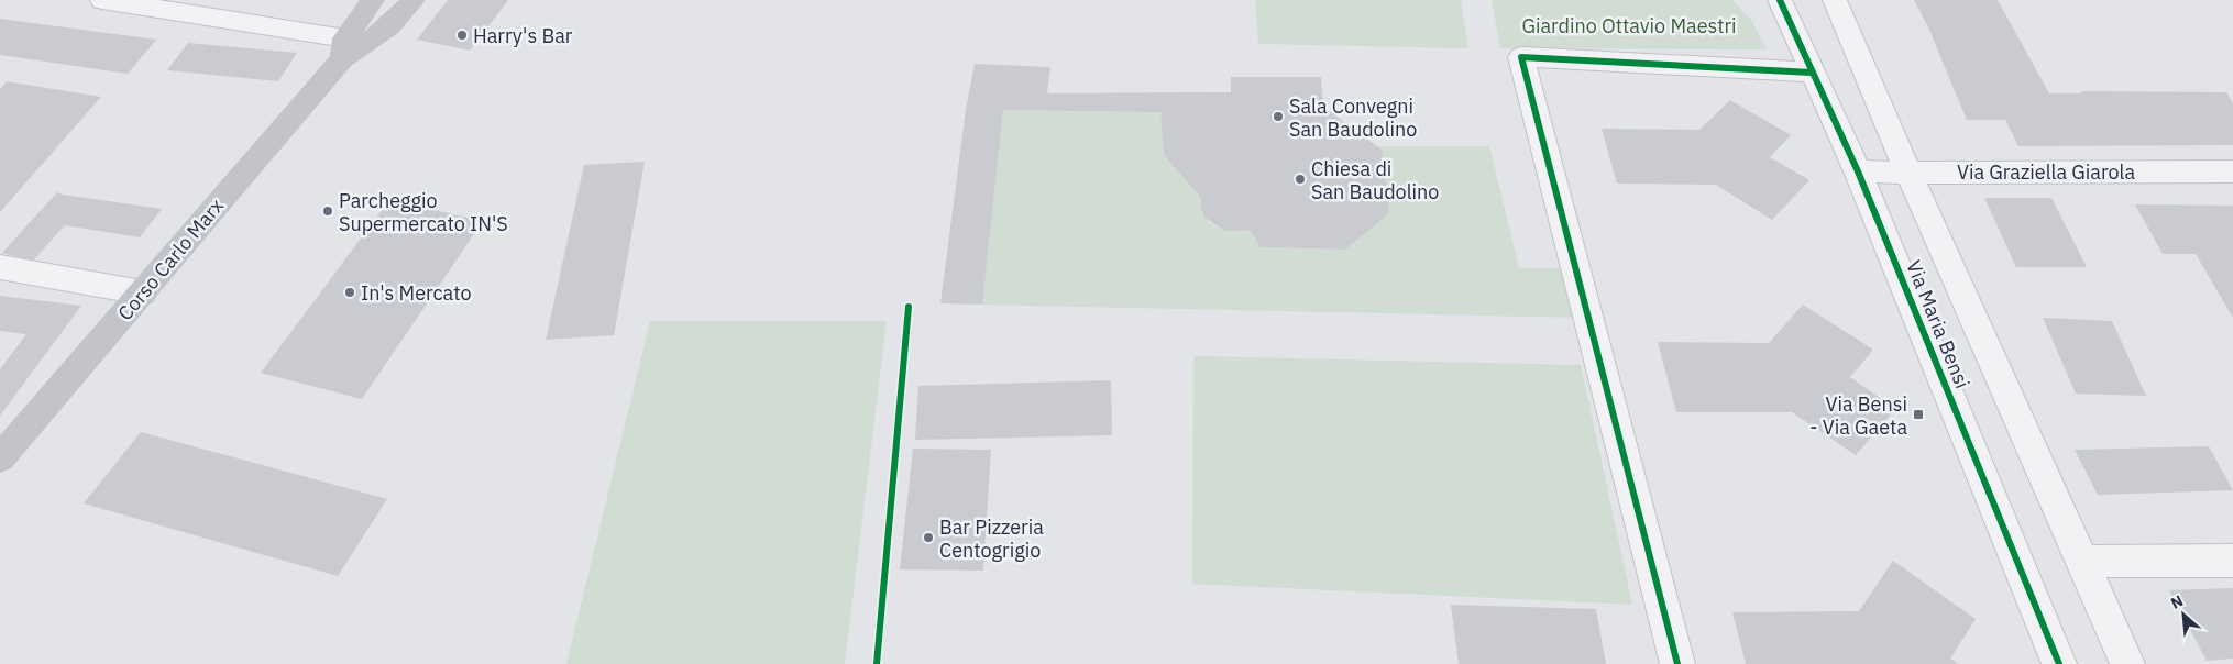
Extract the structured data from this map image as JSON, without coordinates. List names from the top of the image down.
{
  "streets": {
    "main road": ["Corso Carlo Marx"],
    "street": ["Via Graziella Giarola", "Via Maria Bensi"]
  },
  "crossings": [
    ["Via Graziella Giarola", "Via Maria Bensi"]
  ],
  "parks": ["Giardino Ottavio Maestri"],
  "places": {
    "other": [
      "Harry's Bar",
      "Sala Convegni San Baudolino",
      "Chiesa di San Baudolino",
      "Parcheggio Supermercato IN'S",
      "In's Mercato",
      "Bar Pizzeria Centogrigio"
    ],
    "transit": ["Via Bensi - Via Gaeta"]
  },
  "north": "top left"
}
